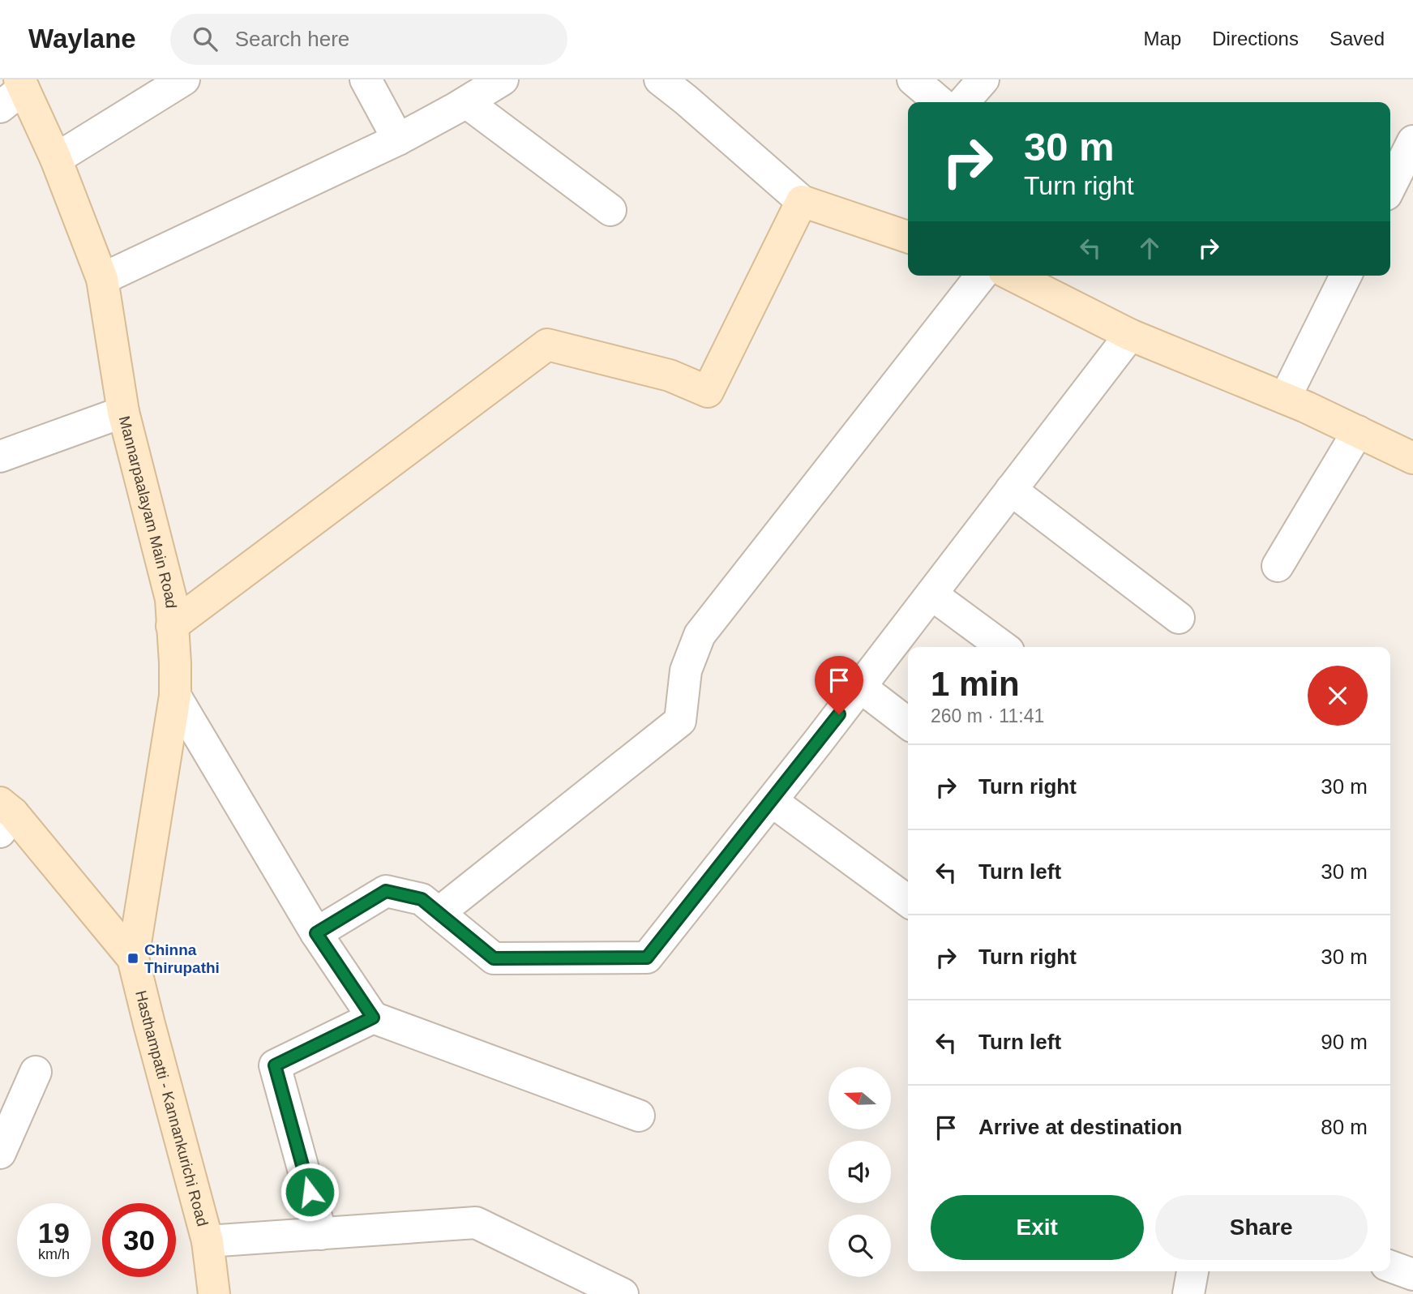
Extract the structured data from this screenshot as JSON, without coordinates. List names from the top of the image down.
{
  "streets": {
    "street": ["Mannarpaalayam Main Road", "Hasthampatti - Kannankurichi Road"]
  },
  "crossings": [
    ["Mannarpaalayam Main Road", "Hasthampatti - Kannankurichi Road"]
  ],
  "places": {
    "transit": ["Chinna Thirupathi"]
  },
  "north": "left",
  "page": {
    "header": "Waylane",
    "search": "Search here",
    "nav": ["Map", "Directions", "Saved"],
    "turn": ["30 m", "Turn right"],
    "heading": ["1 min", "260 m · 11:41"],
    "list": [
      {
        "name": "Turn right",
        "value": "30 m"
      },
      {
        "name": "Turn left",
        "value": "30 m"
      },
      {
        "name": "Turn right",
        "value": "30 m"
      },
      {
        "name": "Turn left",
        "value": "90 m"
      },
      {
        "name": "Arrive at destination",
        "value": "80 m"
      }
    ],
    "buttons": ["Exit", "Share"],
    "speed": "19 km/h",
    "limit": "30"
  }
}
